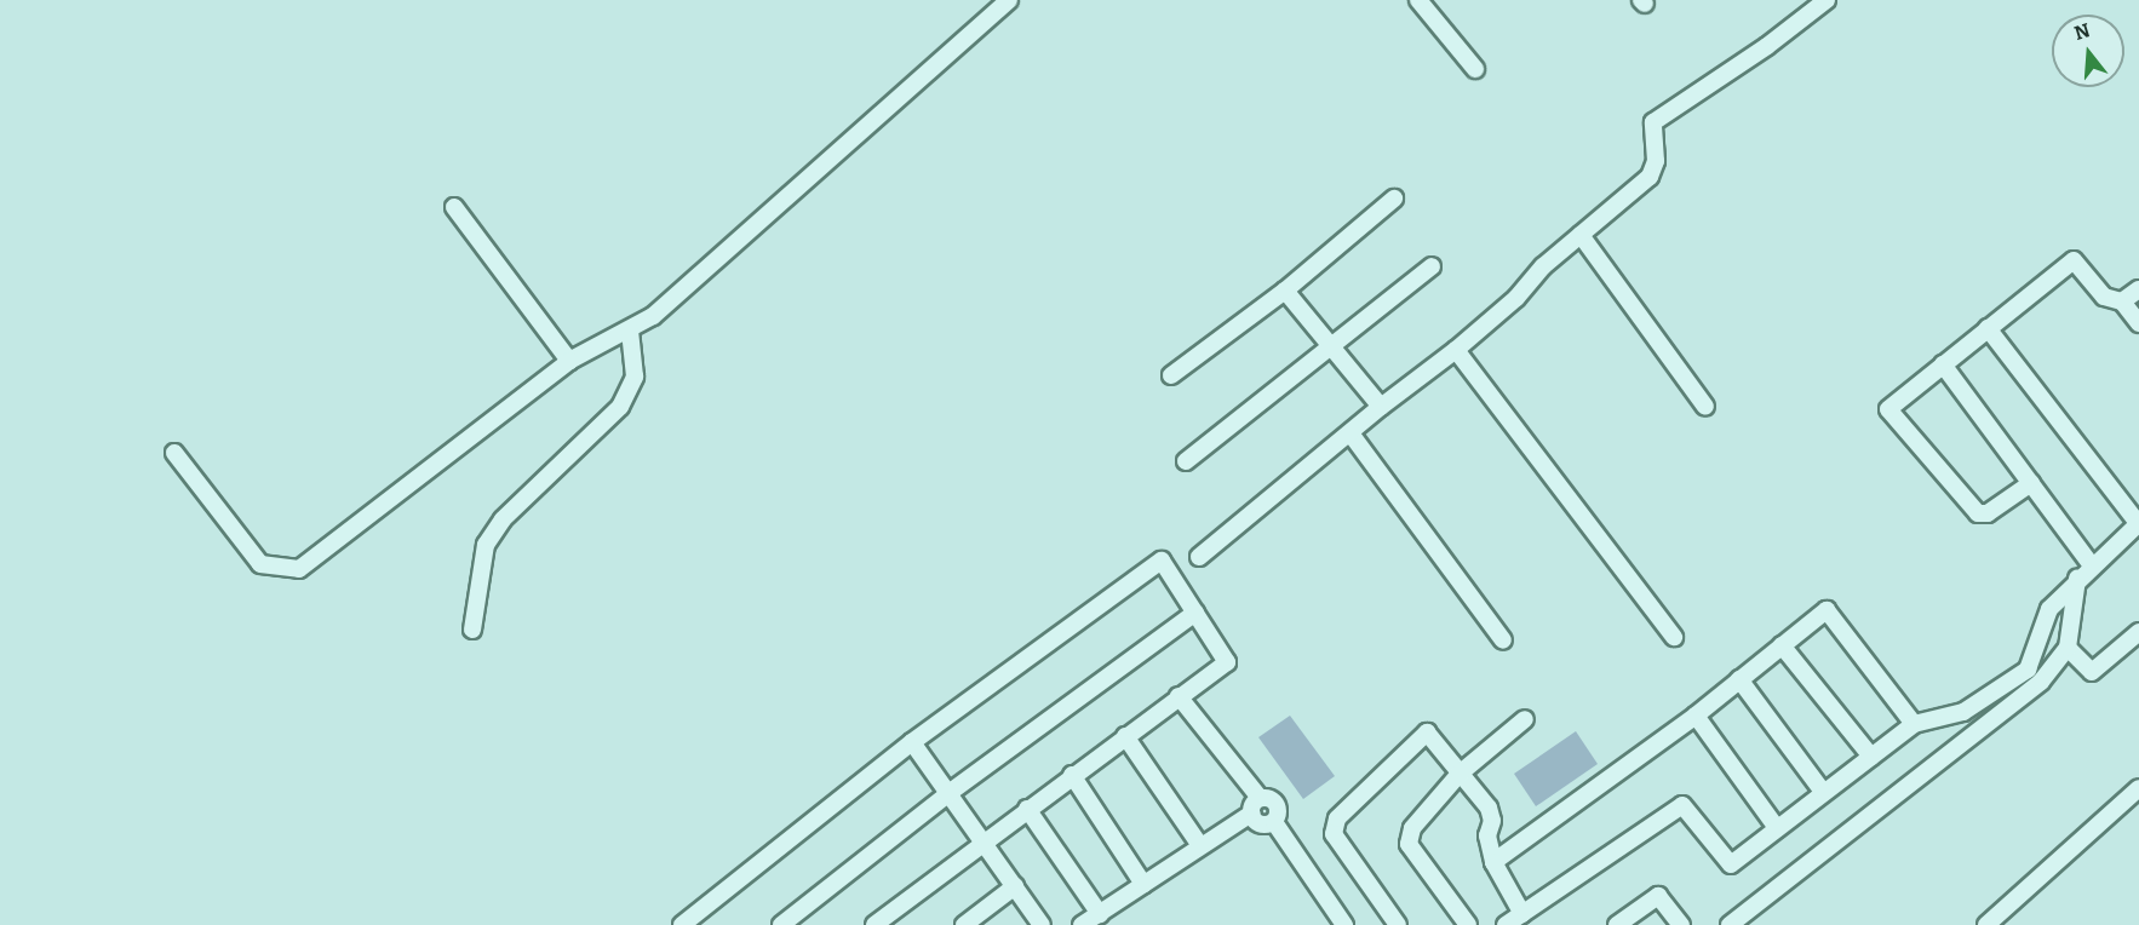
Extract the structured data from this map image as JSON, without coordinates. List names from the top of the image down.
{
  "north": "top"
}
